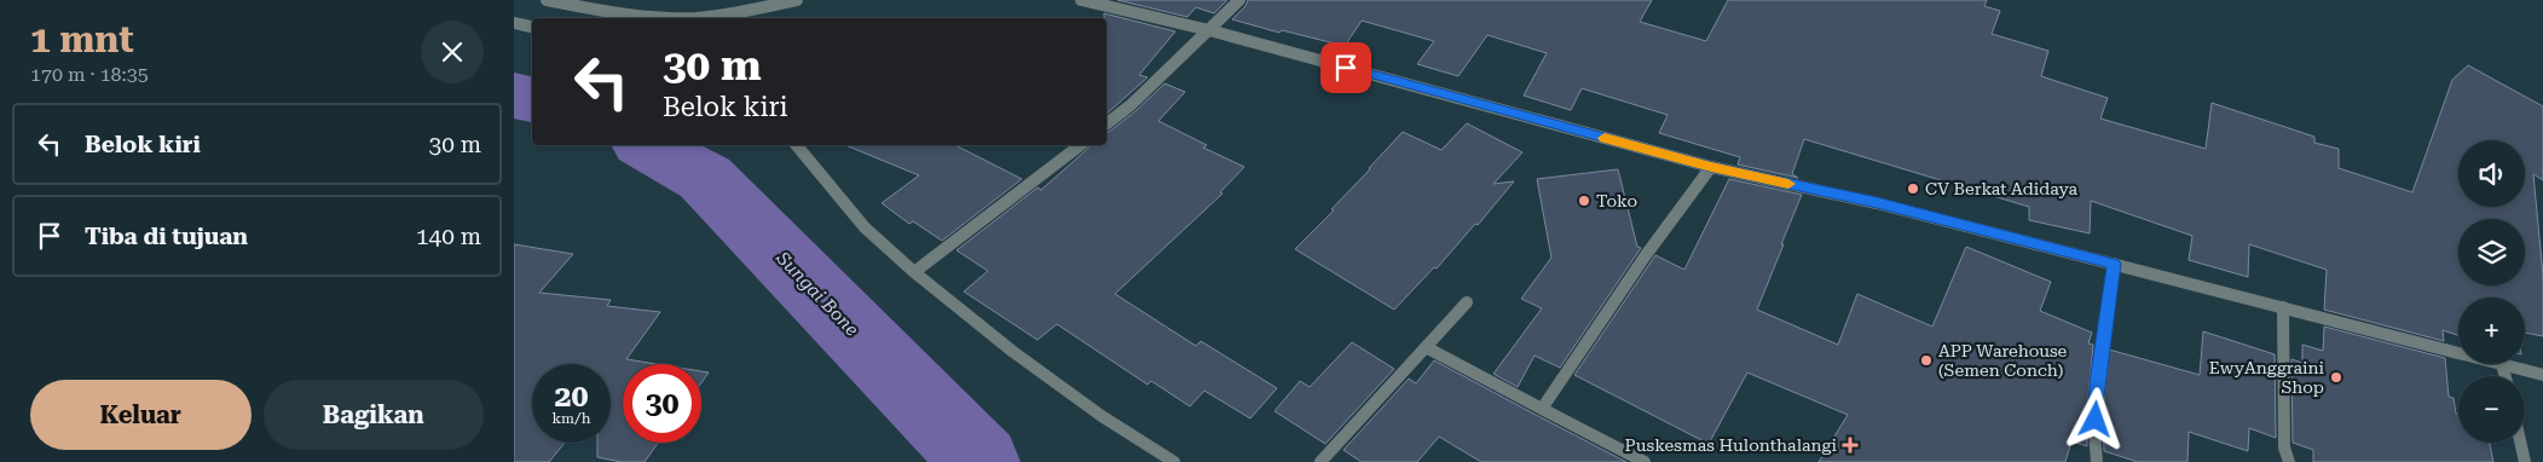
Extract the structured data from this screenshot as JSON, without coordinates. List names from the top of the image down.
{
  "water": ["Sungai Bone"],
  "places": {
    "other": [
      "CV Berkat Adidaya",
      "Toko",
      "APP Warehouse (Semen Conch)",
      "EwyAnggraini Shop"
    ],
    "health": ["Puskesmas Hulonthalangi"]
  },
  "page": {
    "heading": ["1 mnt", "170 m · 18:35"],
    "turn": ["30 m", "Belok kiri"],
    "list": [
      {
        "name": "Belok kiri",
        "value": "30 m"
      },
      {
        "name": "Tiba di tujuan",
        "value": "140 m"
      }
    ],
    "map_buttons": ["+", "−"],
    "speed": "20 km/h",
    "limit": "30",
    "buttons": ["Keluar", "Bagikan"]
  }
}
